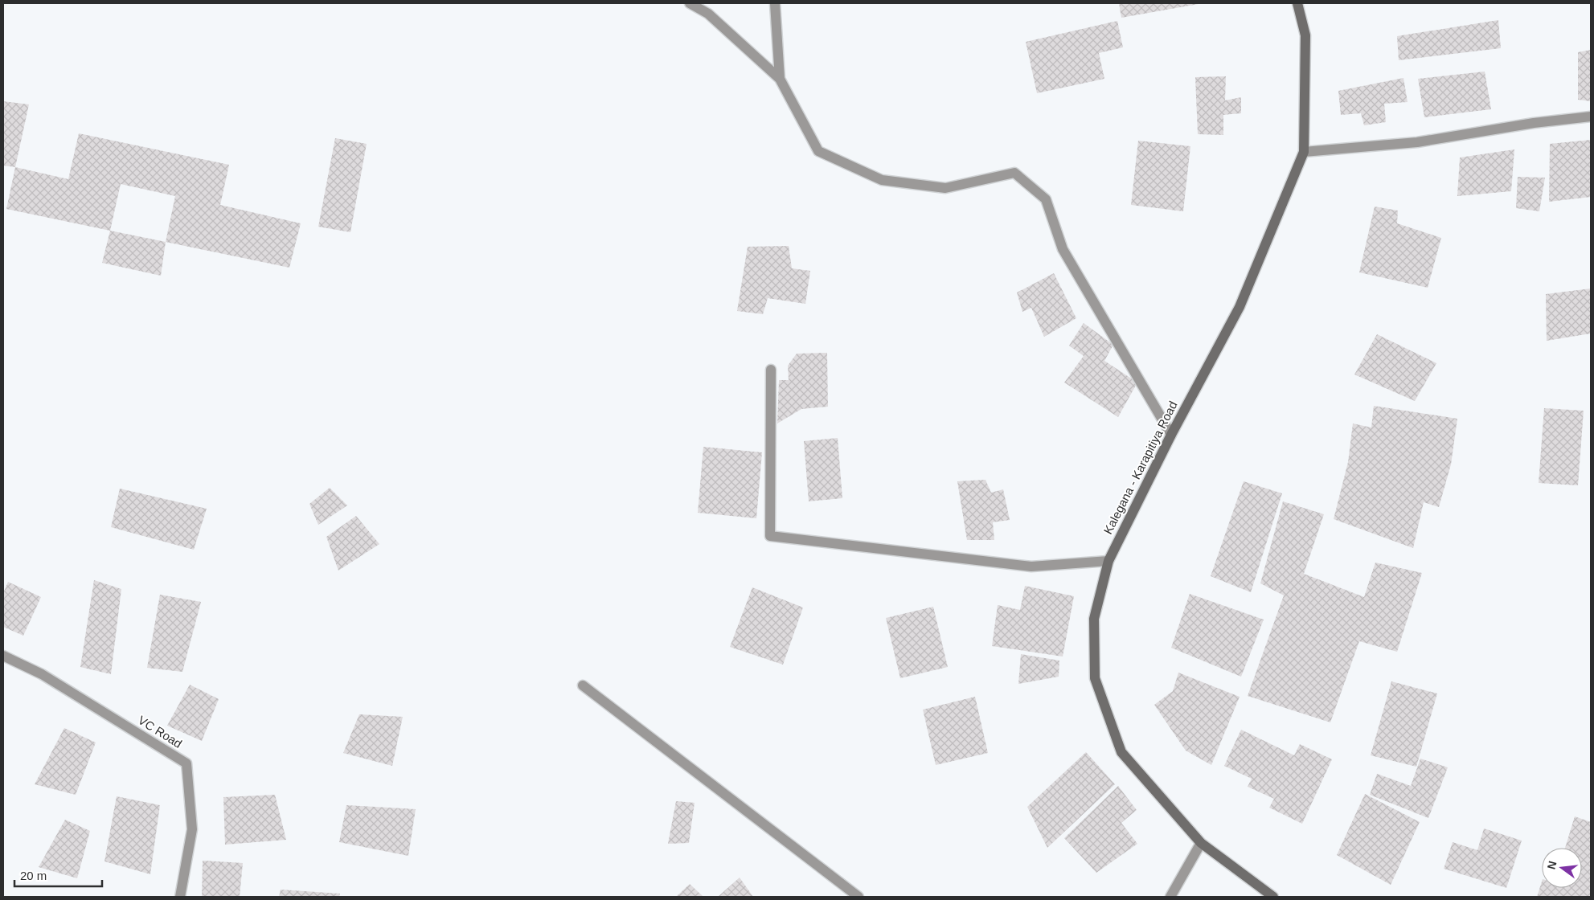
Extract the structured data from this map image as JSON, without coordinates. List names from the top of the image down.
{
  "streets": {
    "main road": ["Kalegana - Karapitiya Road"],
    "street": ["VC Road"]
  },
  "scale_bar": "20 m",
  "north": "left"
}
